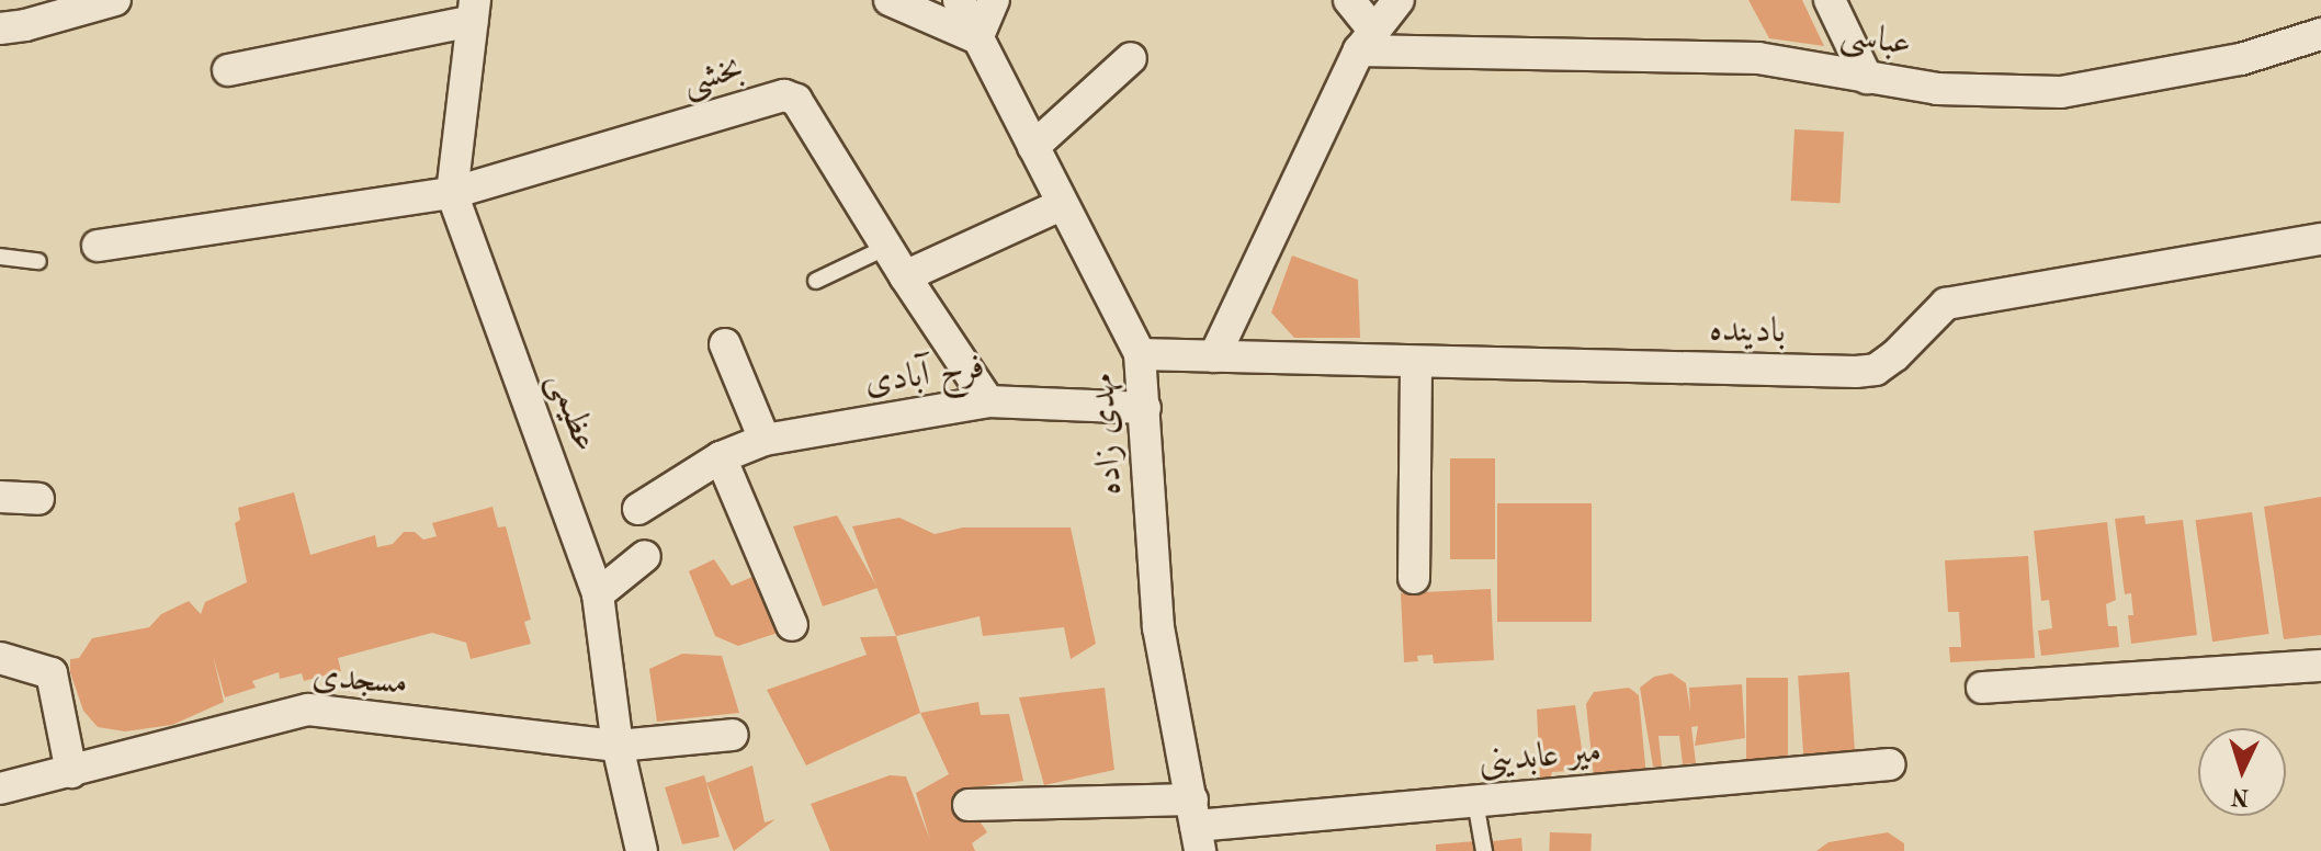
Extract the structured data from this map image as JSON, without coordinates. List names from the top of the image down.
{
  "streets": {
    "street": [
      "عباسی",
      "بخشی",
      "بادینده",
      "فرح آبادی",
      "عظیمی",
      "مهدی زاده",
      "مسجدی",
      "میر عابدینی"
    ]
  },
  "crossings": [
    ["بخشی", "فرح آبادی"],
    ["بخشی", "عظیمی"],
    ["بادینده", "مهدی زاده"],
    ["فرح آبادی", "مهدی زاده"],
    ["عظیمی", "مسجدی"],
    ["مهدی زاده", "میر عابدینی"]
  ],
  "north": "bottom"
}
